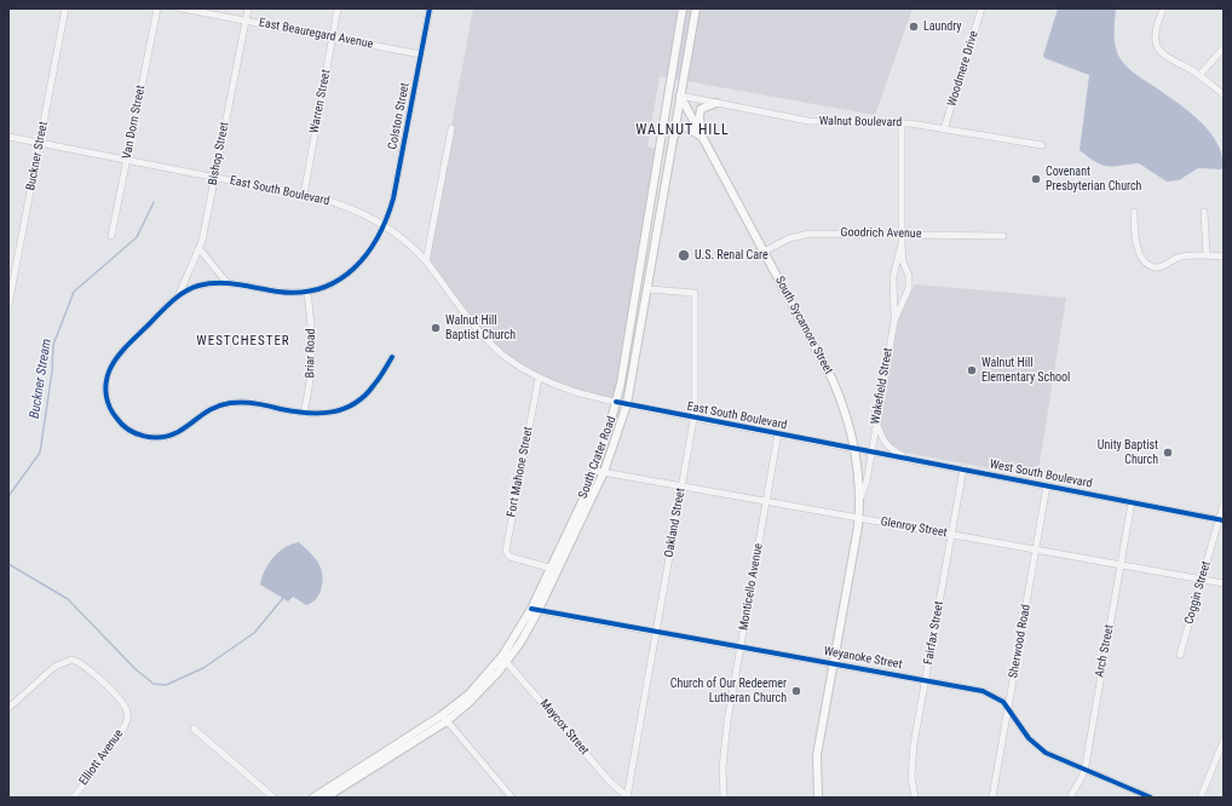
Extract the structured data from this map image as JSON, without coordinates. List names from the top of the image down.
{
  "streets": {
    "main road": ["South Sycamore Street", "South Crater Road"],
    "street": [
      "East Beauregard Avenue",
      "Woodmere Drive",
      "Warren Street",
      "Colston Street",
      "Van Dorn Street",
      "Walnut Boulevard",
      "Bishop Street",
      "Buckner Street",
      "East South Boulevard",
      "Goodrich Avenue",
      "Briar Road",
      "Wakefield Street",
      "Fort Mahone Street",
      "West South Boulevard",
      "Oakland Street",
      "Glenroy Street",
      "Monticello Avenue",
      "Coggin Street",
      "Fairfax Street",
      "Sherwood Road",
      "Arch Street",
      "Weyanoke Street",
      "Maycox Street",
      "Elliott Avenue"
    ]
  },
  "crossings": [
    ["East Beauregard Avenue", "Warren Street"],
    ["East Beauregard Avenue", "Colston Street"],
    ["East Beauregard Avenue", "Bishop Street"],
    ["Woodmere Drive", "Walnut Boulevard"],
    ["Warren Street", "East South Boulevard"],
    ["Colston Street", "Bishop Street"],
    ["Colston Street", "East South Boulevard"],
    ["Colston Street", "Briar Road"],
    ["Van Dorn Street", "East South Boulevard"],
    ["Walnut Boulevard", "South Sycamore Street"],
    ["Walnut Boulevard", "Wakefield Street"],
    ["Walnut Boulevard", "South Crater Road"],
    ["Bishop Street", "East South Boulevard"],
    ["Buckner Street", "East South Boulevard"],
    ["East South Boulevard", "South Sycamore Street"],
    ["East South Boulevard", "South Crater Road"],
    ["East South Boulevard", "Fort Mahone Street"],
    ["East South Boulevard", "West South Boulevard"],
    ["East South Boulevard", "Oakland Street"],
    ["East South Boulevard", "Monticello Avenue"],
    ["Goodrich Avenue", "South Sycamore Street"],
    ["Goodrich Avenue", "Wakefield Street"],
    ["South Sycamore Street", "Wakefield Street"],
    ["South Sycamore Street", "South Crater Road"],
    ["South Sycamore Street", "West South Boulevard"],
    ["South Sycamore Street", "Glenroy Street"],
    ["South Sycamore Street", "Weyanoke Street"],
    ["Wakefield Street", "West South Boulevard"],
    ["South Crater Road", "Fort Mahone Street"],
    ["South Crater Road", "Oakland Street"],
    ["South Crater Road", "Glenroy Street"],
    ["South Crater Road", "Weyanoke Street"],
    ["South Crater Road", "Maycox Street"],
    ["West South Boulevard", "Coggin Street"],
    ["West South Boulevard", "Fairfax Street"],
    ["West South Boulevard", "Sherwood Road"],
    ["West South Boulevard", "Arch Street"],
    ["Oakland Street", "Glenroy Street"],
    ["Oakland Street", "Weyanoke Street"],
    ["Oakland Street", "Maycox Street"],
    ["Glenroy Street", "Monticello Avenue"],
    ["Glenroy Street", "Coggin Street"],
    ["Glenroy Street", "Fairfax Street"],
    ["Glenroy Street", "Sherwood Road"],
    ["Glenroy Street", "Arch Street"],
    ["Monticello Avenue", "Weyanoke Street"],
    ["Fairfax Street", "Weyanoke Street"],
    ["Sherwood Road", "Weyanoke Street"],
    ["Arch Street", "Weyanoke Street"]
  ],
  "districts": ["WALNUT HILL", "WESTCHESTER"],
  "water": ["Buckner Stream"],
  "places": [
    "Laundry",
    "Covenant Presbyterian Church",
    "U.S. Renal Care",
    "Walnut Hill Baptist Church",
    "Walnut Hill Elementary School",
    "Unity Baptist Church",
    "Church of Our Redeemer Lutheran Church"
  ]
}
